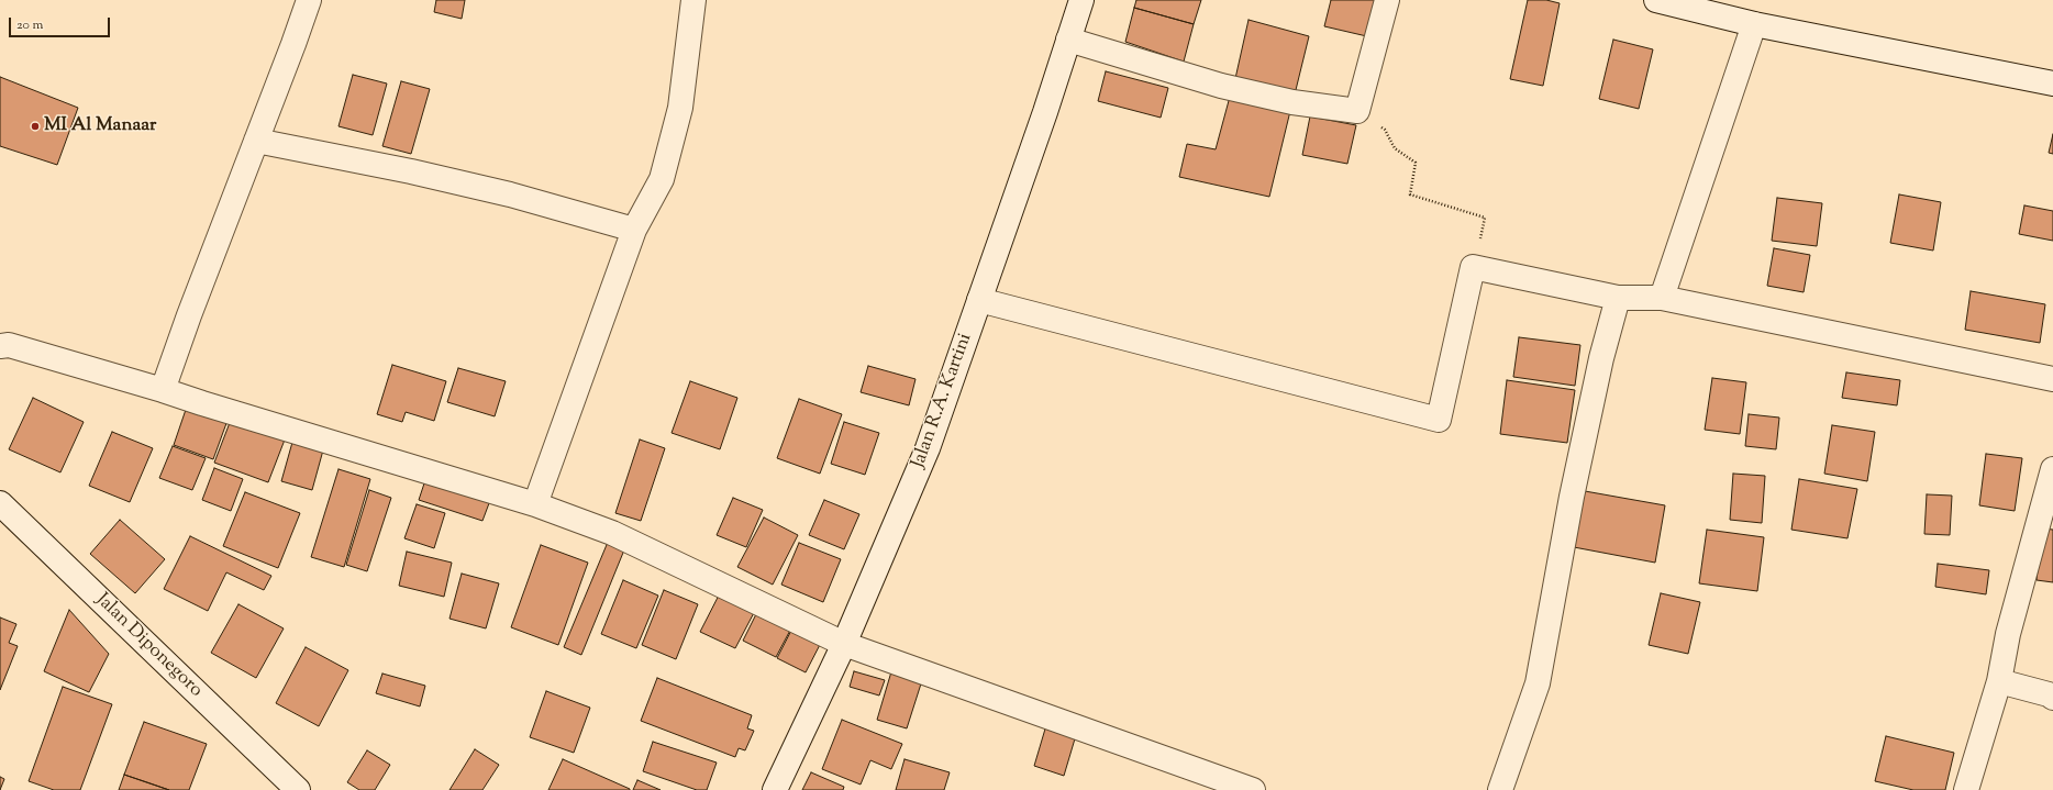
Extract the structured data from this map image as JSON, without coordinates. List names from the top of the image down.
{
  "streets": {
    "street": ["Jalan R.A. Kartini", "Jalan Diponegoro"]
  },
  "places": ["MI Al Manaar"],
  "scale_bar": "20 m"
}
